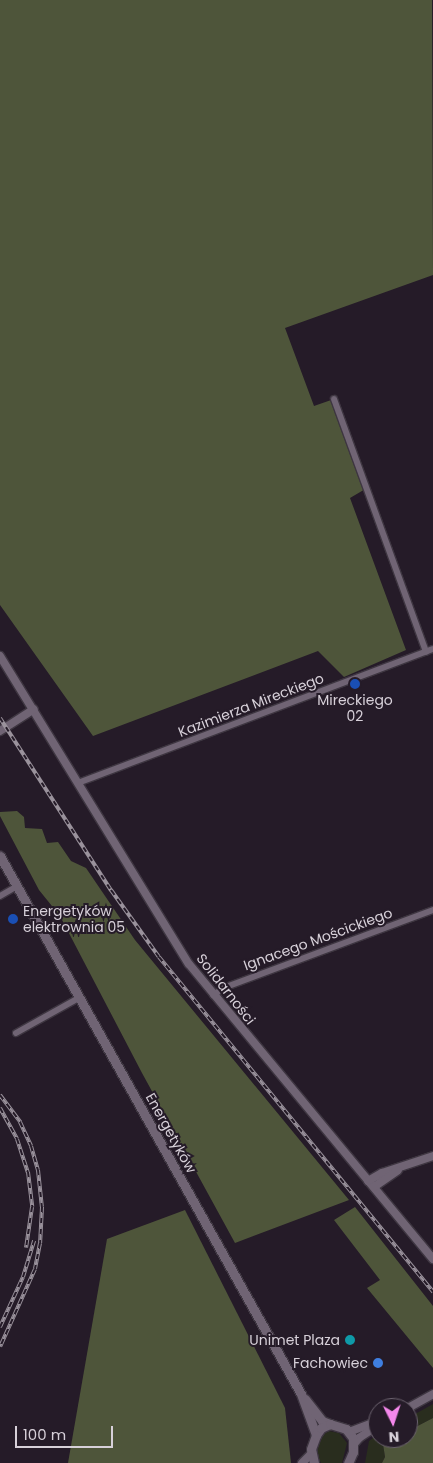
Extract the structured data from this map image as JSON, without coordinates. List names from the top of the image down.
{
  "streets": {
    "main road": ["Energetyków"],
    "street": ["Kazimierza Mireckiego", "Ignacego Mościckiego", "Solidarności"]
  },
  "crossings": [
    ["Kazimierza Mireckiego", "Solidarności"],
    ["Ignacego Mościckiego", "Solidarności"]
  ],
  "places": [
    "Mireckiego 02",
    "Energetyków elektrownia 05",
    "Unimet Plaza",
    "Fachowiec"
  ],
  "scale_bar": "100 m",
  "north": "bottom"
}
